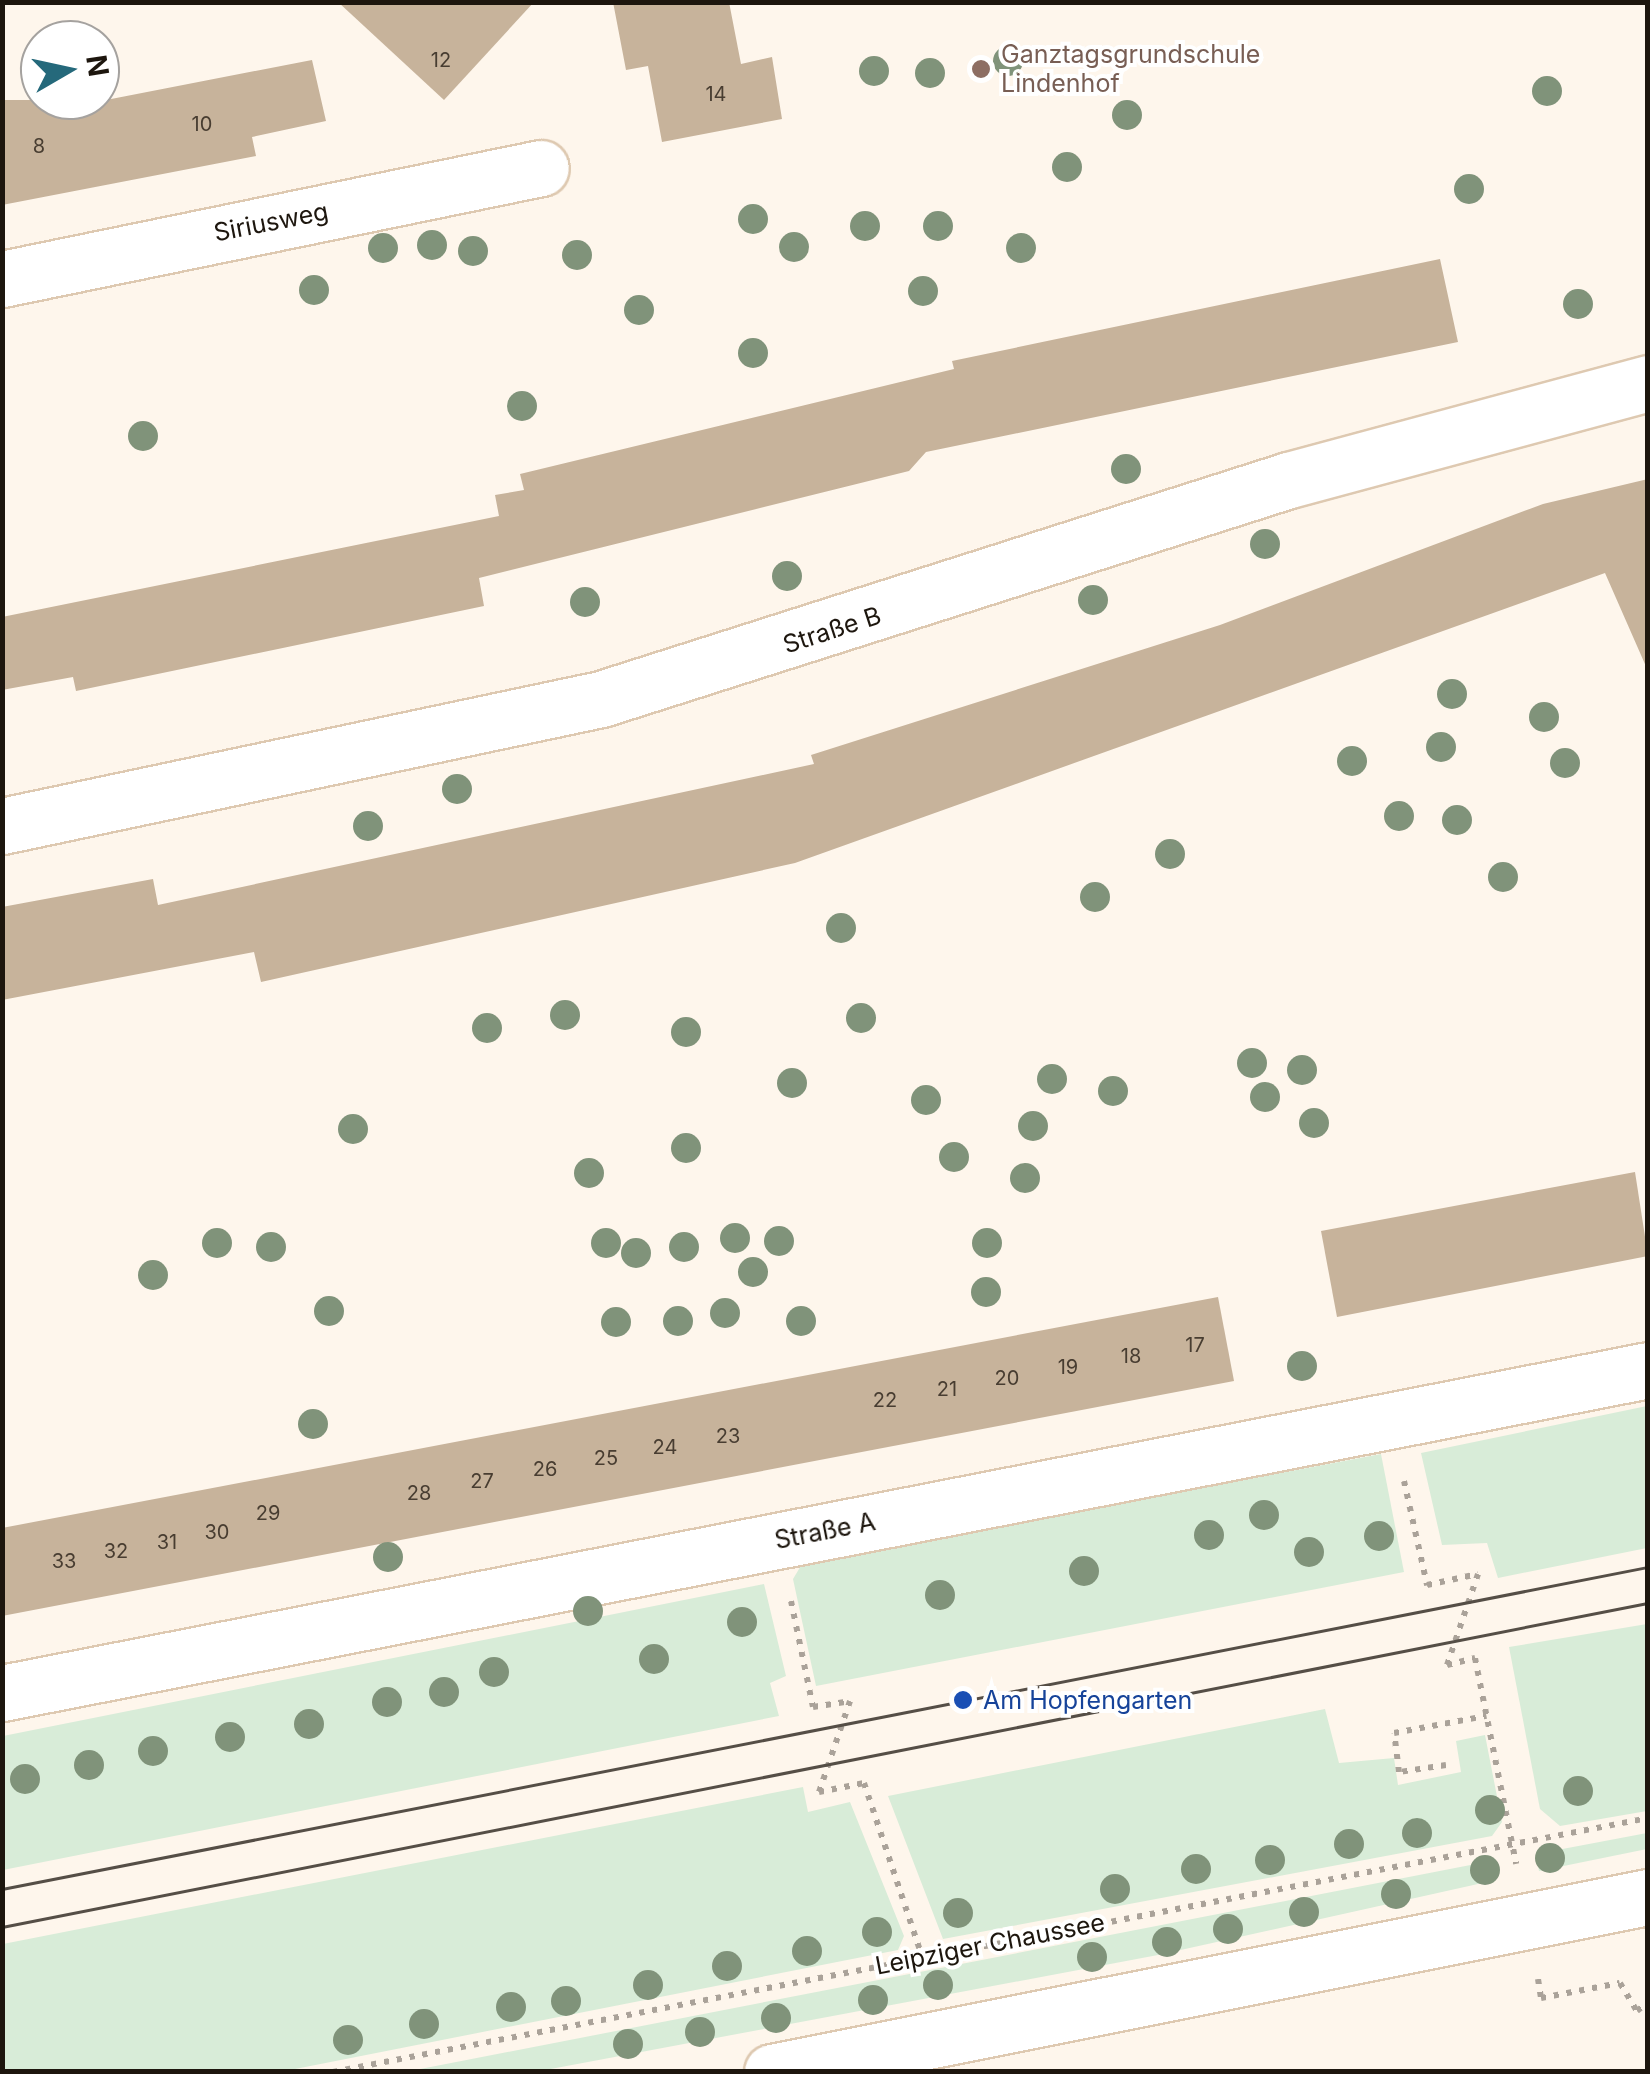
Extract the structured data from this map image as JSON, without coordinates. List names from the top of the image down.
{
  "streets": {
    "street": ["Siriusweg", "Straße B", "Straße A"],
    "path": ["Leipziger Chaussee"]
  },
  "places": ["Ganztagsgrundschule Lindenhof", "Am Hopfengarten"],
  "house_numbers": [
    "12",
    "14",
    "10",
    "8",
    "17",
    "18",
    "19",
    "20",
    "21",
    "22",
    "23",
    "24",
    "25",
    "26",
    "27",
    "28",
    "29",
    "30",
    "31",
    "32",
    "33"
  ],
  "north": "right"
}
